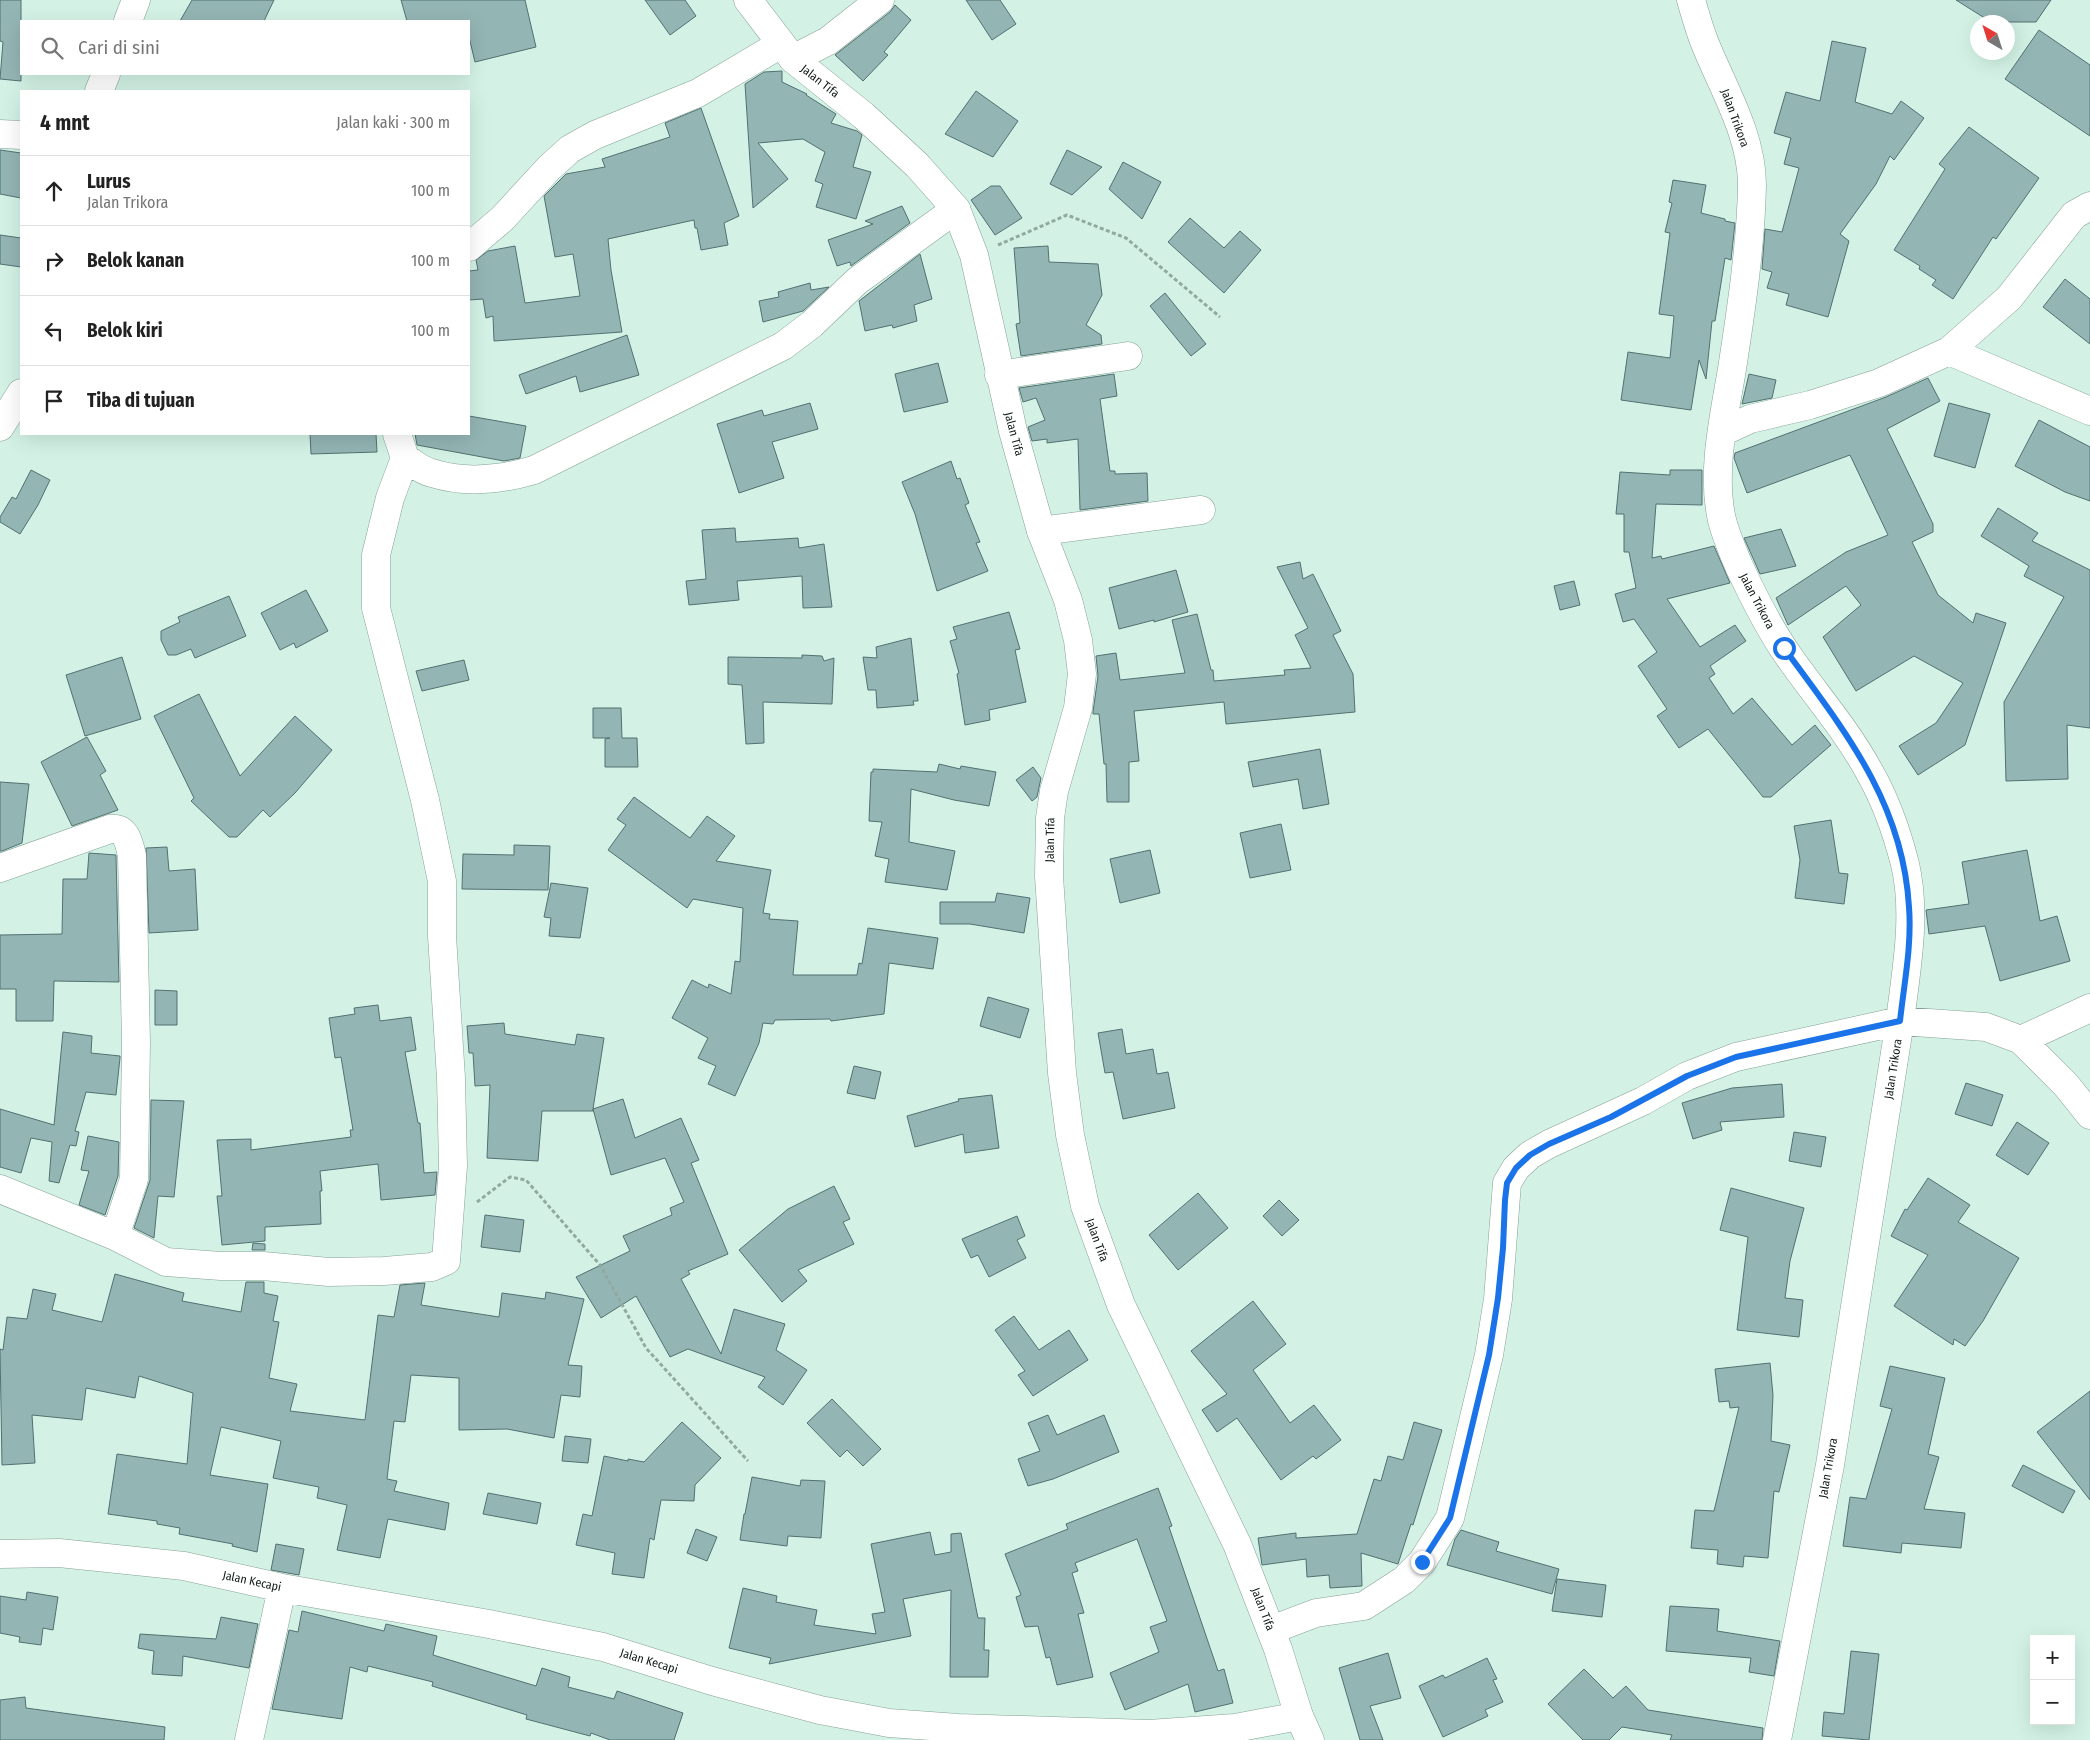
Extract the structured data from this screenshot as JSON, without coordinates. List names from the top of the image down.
{
  "streets": {
    "street": ["Jalan Tifa", "Jalan Trikora", "Jalan Kecapi"]
  },
  "crossings": [
    ["Jalan Tifa", "Jalan Kecapi"]
  ],
  "north": "top left",
  "page": {
    "search": "Cari di sini",
    "heading": ["4 mnt", "Jalan kaki · 300 m"],
    "list": [
      ["Lurus", "Jalan Trikora", "100 m"],
      ["Belok kanan", "100 m"],
      ["Belok kiri", "100 m"],
      "Tiba di tujuan"
    ],
    "map_buttons": ["+", "−"]
  }
}
